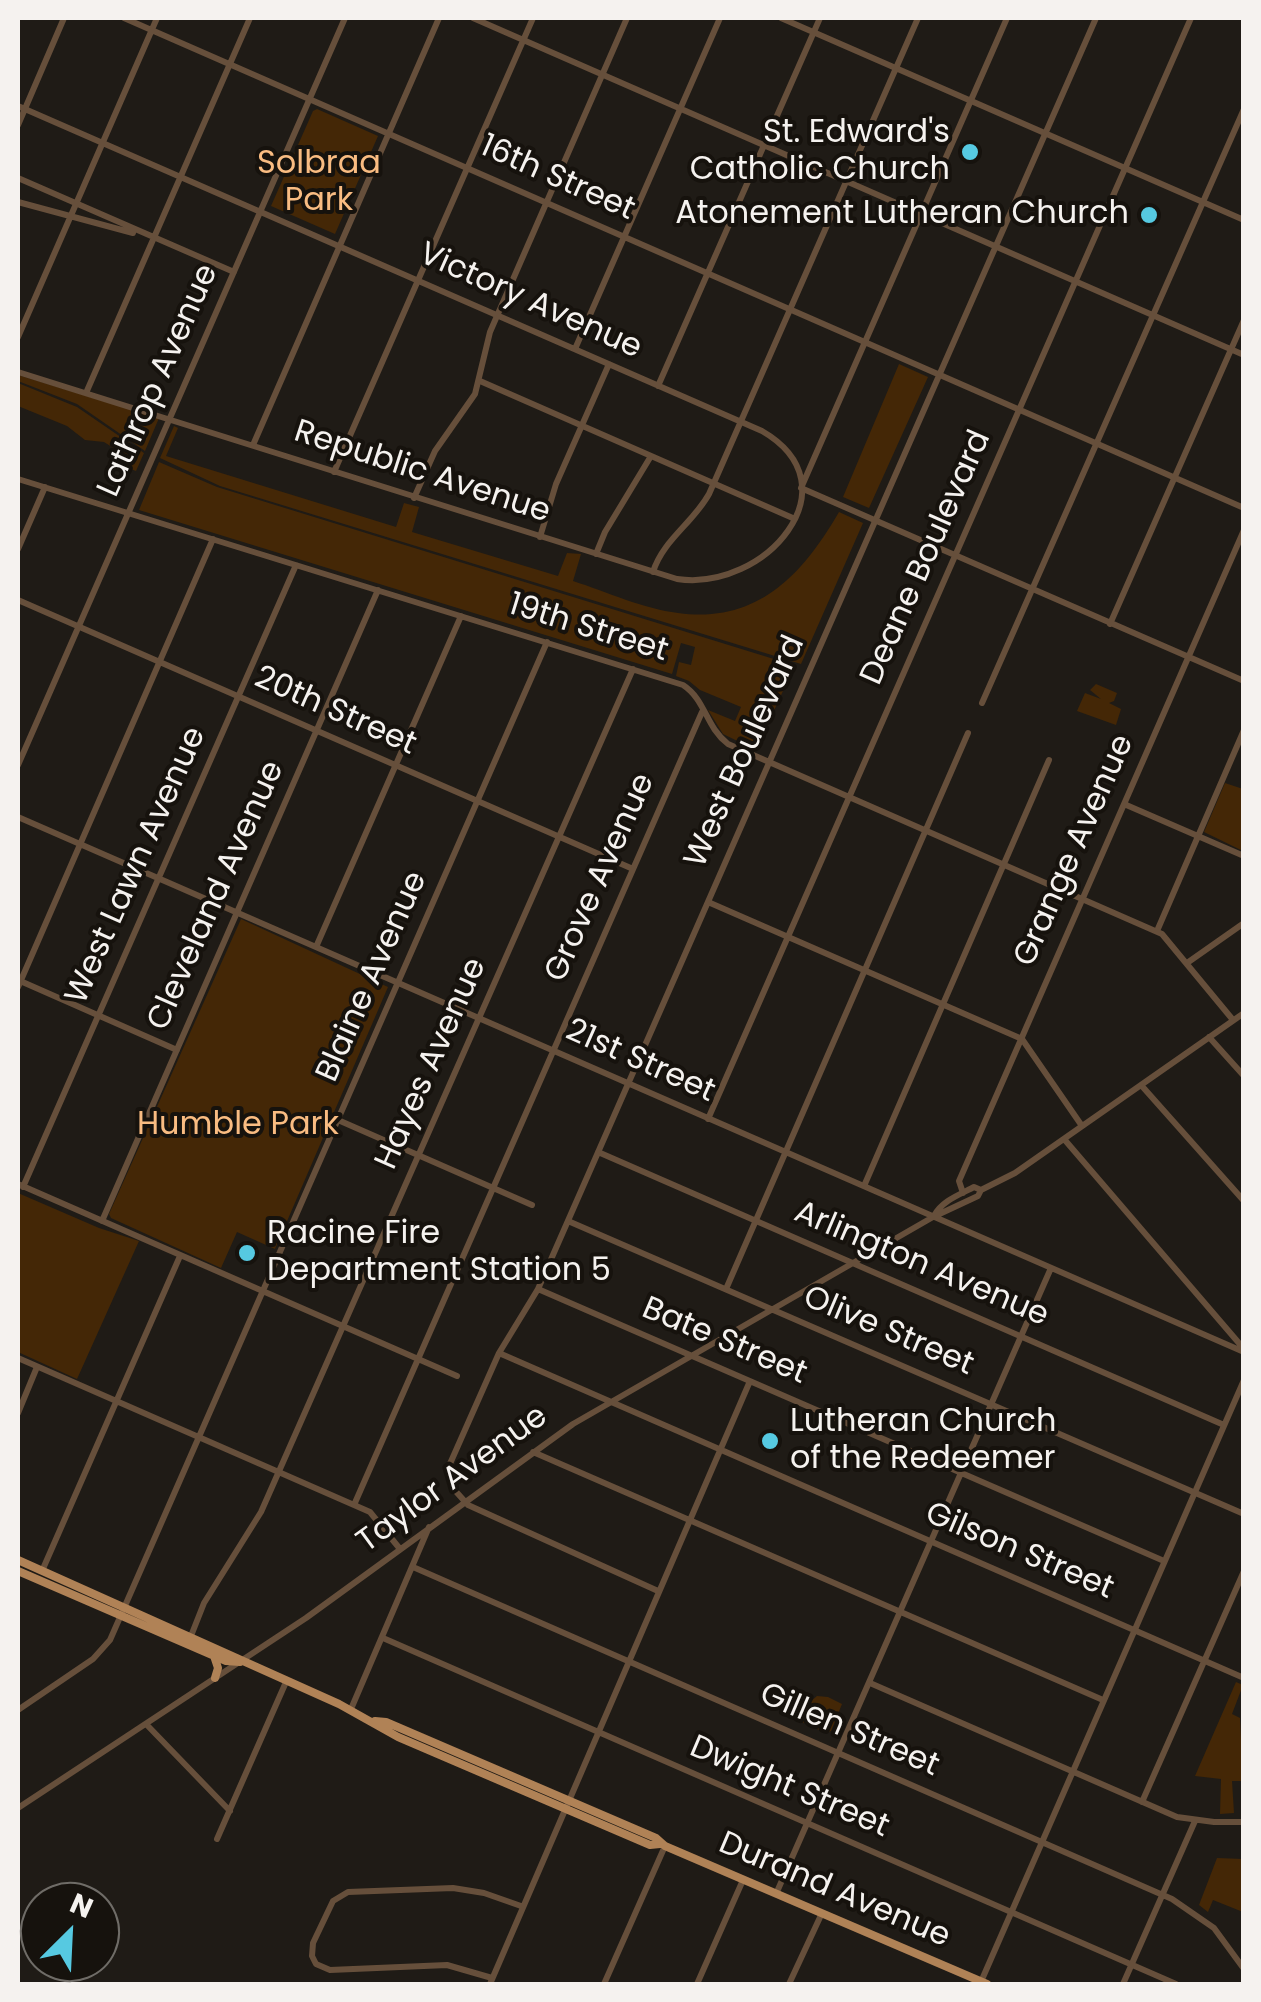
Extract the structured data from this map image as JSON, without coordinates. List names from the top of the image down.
{
  "streets": {
    "main road": ["Durand Avenue"],
    "street": [
      "16th Street",
      "Victory Avenue",
      "Lathrop Avenue",
      "Republic Avenue",
      "Deane Boulevard",
      "19th Street",
      "20th Street",
      "West Boulevard",
      "Grange Avenue",
      "West Lawn Avenue",
      "Grove Avenue",
      "Cleveland Avenue",
      "Blaine Avenue",
      "21st Street",
      "Hayes Avenue",
      "Arlington Avenue",
      "Olive Street",
      "Bate Street",
      "Taylor Avenue",
      "Gilson Street",
      "Gillen Street",
      "Dwight Street"
    ]
  },
  "crossings": [
    ["16th Street", "Lathrop Avenue"],
    ["16th Street", "Deane Boulevard"],
    ["16th Street", "West Boulevard"],
    ["Victory Avenue", "Lathrop Avenue"],
    ["Lathrop Avenue", "Republic Avenue"],
    ["Lathrop Avenue", "19th Street"],
    ["Lathrop Avenue", "20th Street"],
    ["Deane Boulevard", "19th Street"],
    ["Deane Boulevard", "21st Street"],
    ["19th Street", "West Boulevard"],
    ["19th Street", "Grange Avenue"],
    ["19th Street", "West Lawn Avenue"],
    ["19th Street", "Grove Avenue"],
    ["19th Street", "Cleveland Avenue"],
    ["19th Street", "Blaine Avenue"],
    ["19th Street", "Hayes Avenue"],
    ["19th Street", "Taylor Avenue"],
    ["20th Street", "West Lawn Avenue"],
    ["20th Street", "Grove Avenue"],
    ["20th Street", "Cleveland Avenue"],
    ["20th Street", "Blaine Avenue"],
    ["20th Street", "Hayes Avenue"],
    ["West Boulevard", "21st Street"],
    ["West Boulevard", "Arlington Avenue"],
    ["West Boulevard", "Olive Street"],
    ["West Boulevard", "Bate Street"],
    ["West Boulevard", "Taylor Avenue"],
    ["West Boulevard", "Gilson Street"],
    ["Grange Avenue", "Taylor Avenue"],
    ["West Lawn Avenue", "21st Street"],
    ["Grove Avenue", "21st Street"],
    ["Cleveland Avenue", "21st Street"],
    ["Blaine Avenue", "21st Street"],
    ["Blaine Avenue", "Durand Avenue"],
    ["21st Street", "Hayes Avenue"],
    ["21st Street", "Taylor Avenue"],
    ["Hayes Avenue", "Durand Avenue"],
    ["Arlington Avenue", "Taylor Avenue"],
    ["Olive Street", "Taylor Avenue"],
    ["Bate Street", "Taylor Avenue"],
    ["Taylor Avenue", "Gilson Street"],
    ["Taylor Avenue", "Durand Avenue"]
  ],
  "parks": ["Solbraa Park", "Humble Park"],
  "places": [
    "St. Edward's Catholic Church",
    "Atonement Lutheran Church",
    "Racine Fire Department Station 5",
    "Lutheran Church of the Redeemer"
  ],
  "north": "top right"
}
